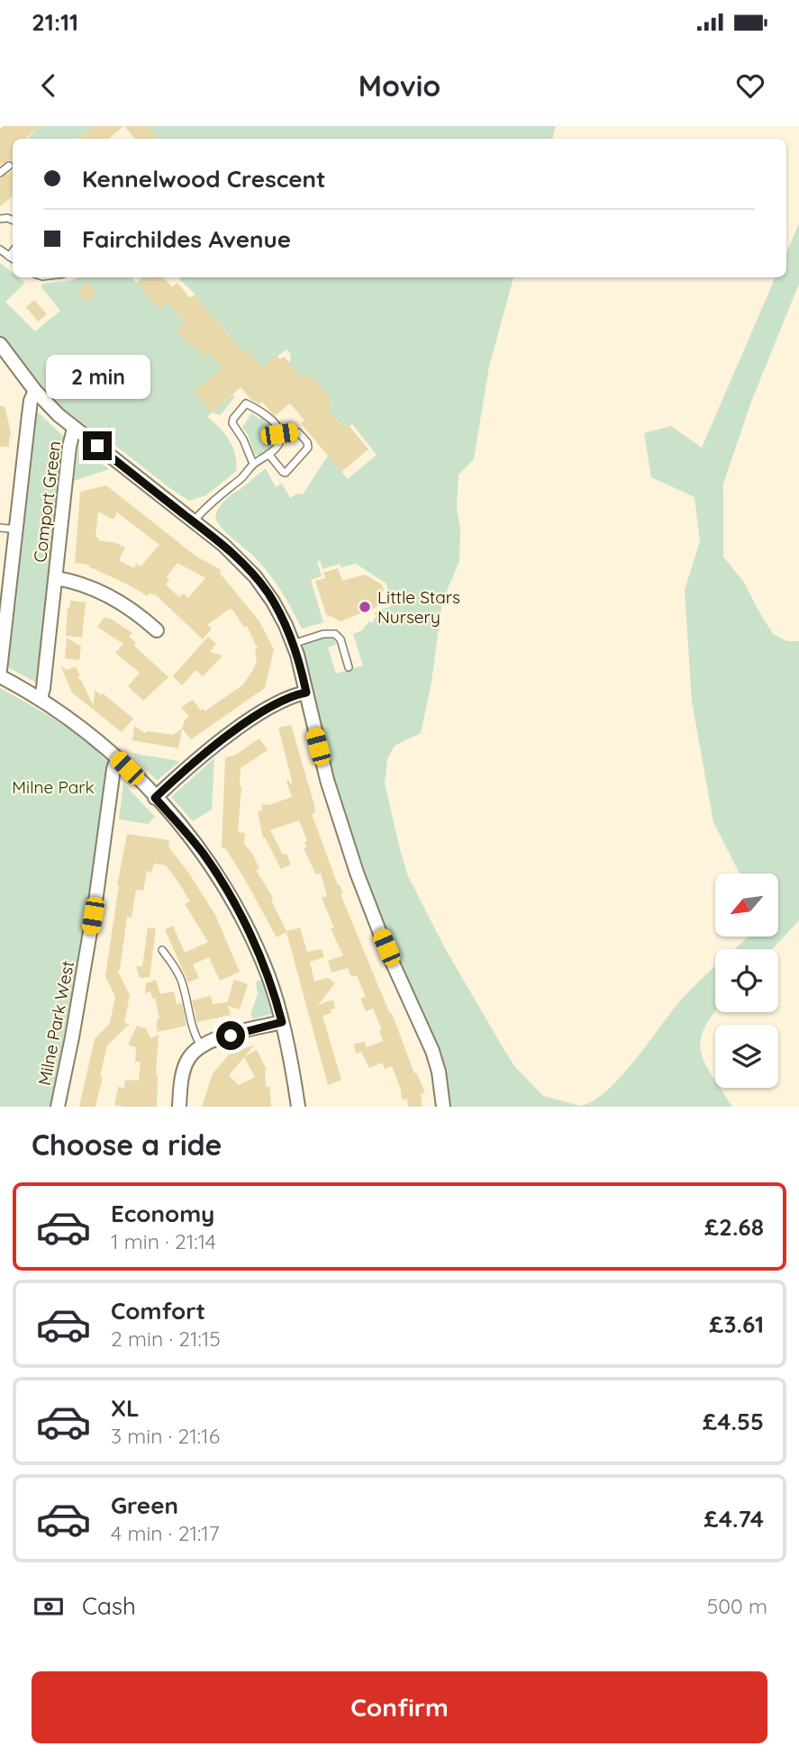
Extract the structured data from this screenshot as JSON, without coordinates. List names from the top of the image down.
{
  "streets": {
    "street": ["Comport Green", "Milne Park West"]
  },
  "parks": ["Milne Park"],
  "places": ["Little Stars Nursery"],
  "north": "bottom left",
  "page": {
    "status": "21:11",
    "header": "Movio",
    "banner": ["Kennelwood Crescent", "Fairchildes Avenue"],
    "bubble": "2 min",
    "heading": "Choose a ride",
    "list": [
      {
        "name": "Economy",
        "note": "1 min · 21:14",
        "value": "£2.68"
      },
      {
        "name": "Comfort",
        "note": "2 min · 21:15",
        "value": "£3.61"
      },
      {
        "name": "XL",
        "note": "3 min · 21:16",
        "value": "£4.55"
      },
      {
        "name": "Green",
        "note": "4 min · 21:17",
        "value": "£4.74"
      }
    ],
    "pay": ["Cash", "500 m"],
    "buttons": "Confirm"
  }
}
